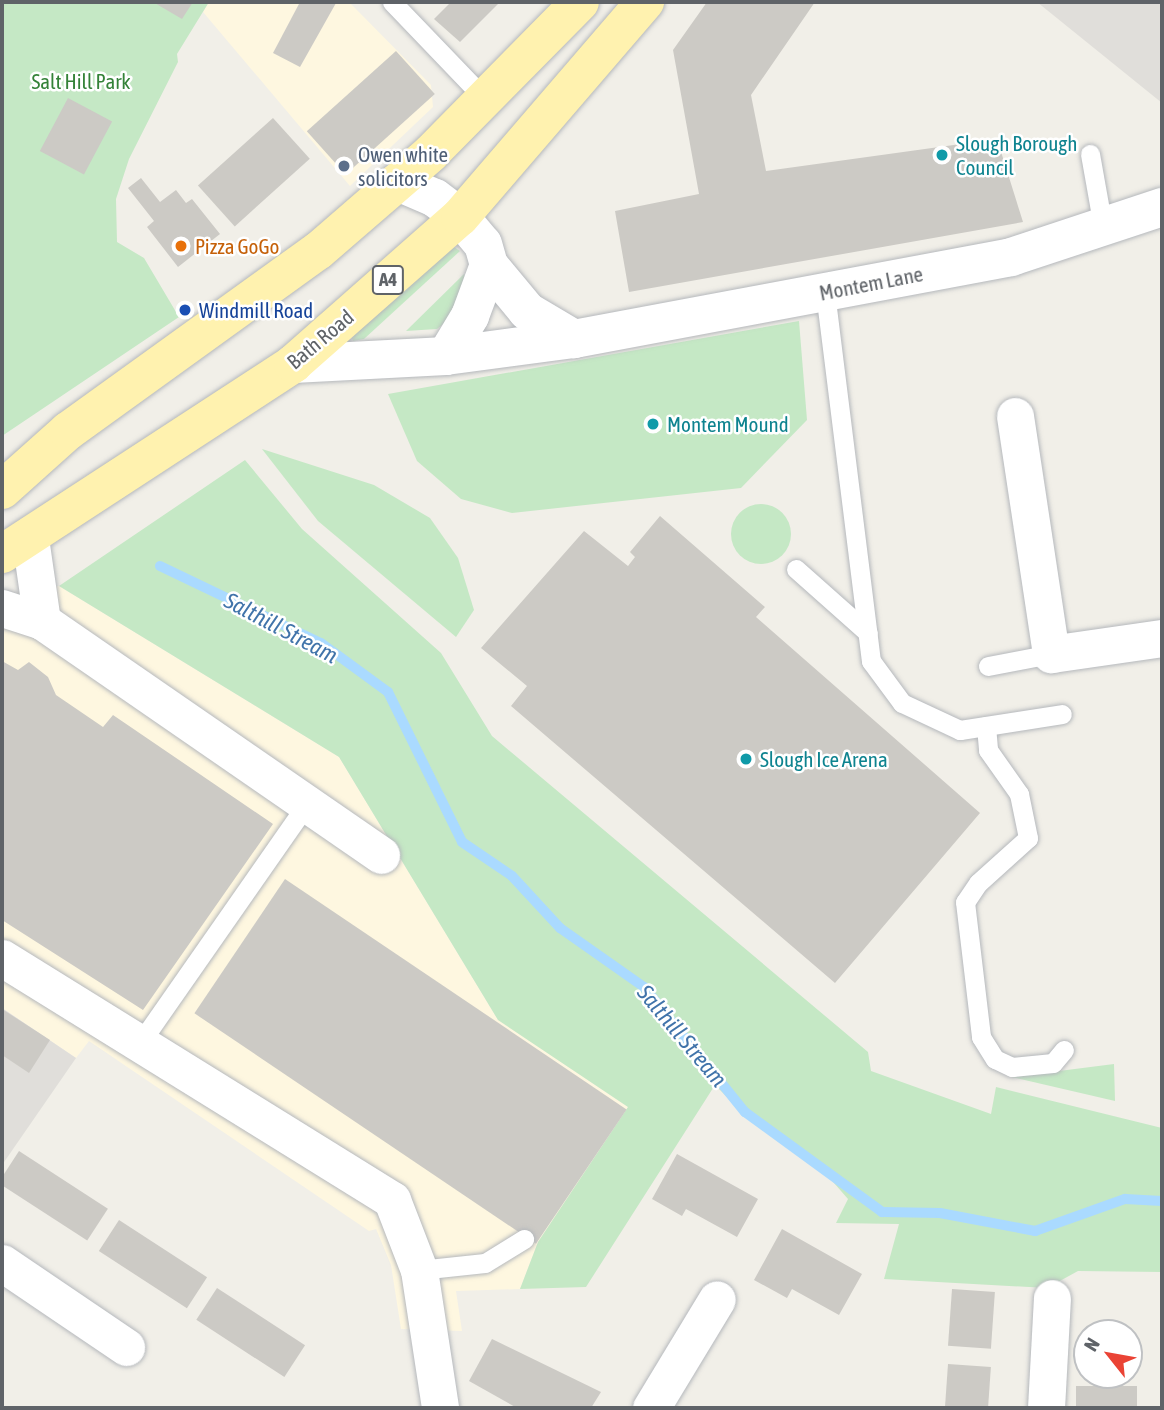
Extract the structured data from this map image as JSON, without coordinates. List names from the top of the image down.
{
  "streets": {
    "main road": ["A4", "Montem Lane", "Bath Road"]
  },
  "crossings": [
    ["Montem Lane", "Bath Road"]
  ],
  "water": ["Salthill Stream"],
  "parks": ["Salt Hill Park"],
  "places": [
    "Slough Borough Council",
    "Owen white solicitors",
    "Pizza GoGo",
    "Windmill Road",
    "Montem Mound",
    "Slough Ice Arena"
  ],
  "north": "top left"
}
